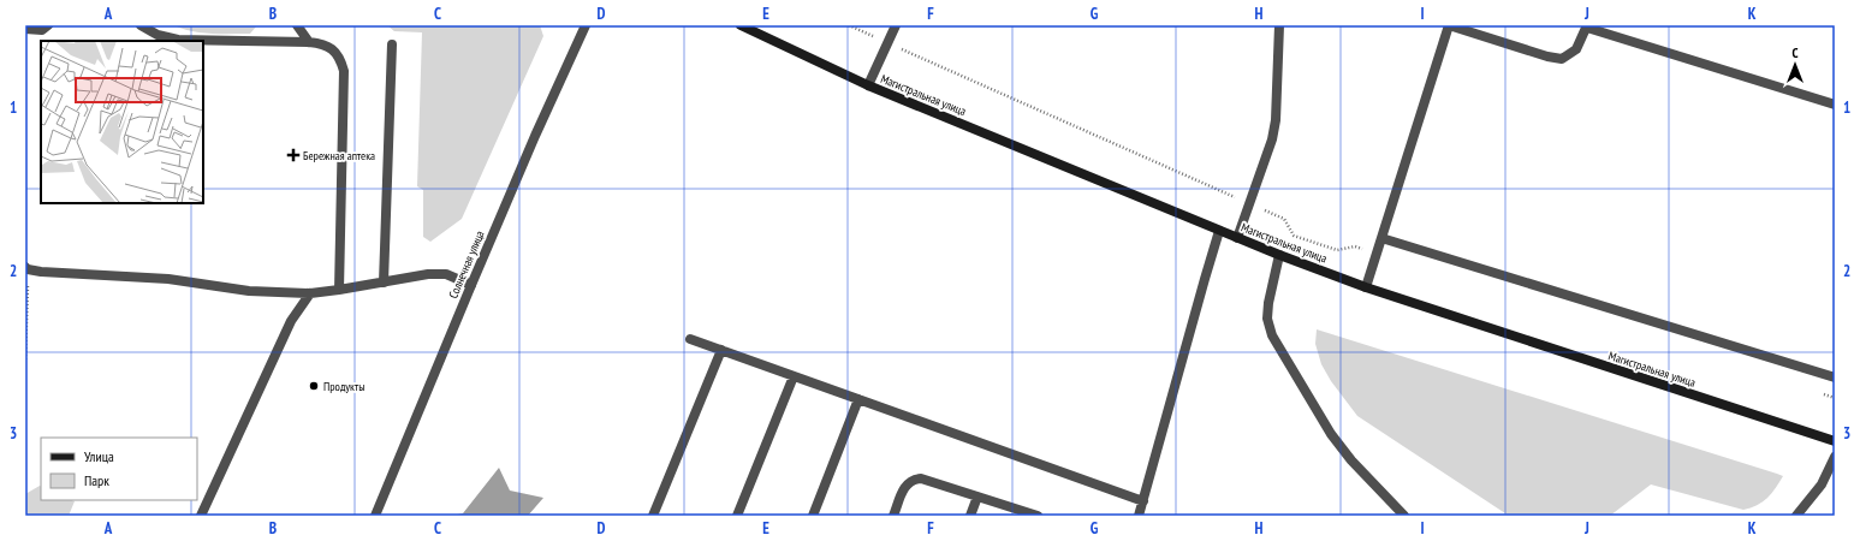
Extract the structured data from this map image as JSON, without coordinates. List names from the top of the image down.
{
  "streets": {
    "main road": ["Магистральная улица"],
    "street": ["Солнечная улица"]
  },
  "places": {
    "health": ["Бережная аптека"],
    "other": ["Продукты"]
  },
  "legend": ["Улица", "Парк"],
  "north": "top",
  "grid": {
    "columns": [
      "A",
      "B",
      "C",
      "D",
      "E",
      "F",
      "G",
      "H",
      "I",
      "J",
      "K"
    ],
    "rows": ["1", "2", "3"]
  }
}
